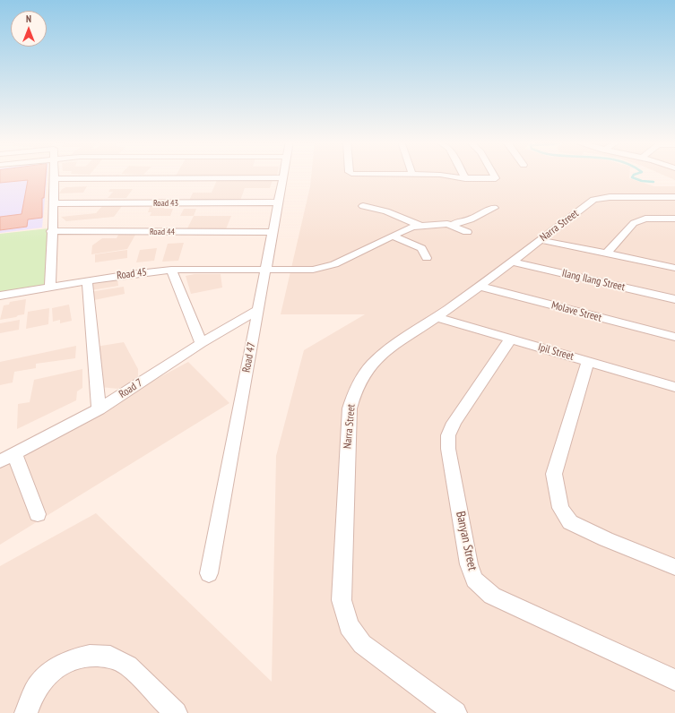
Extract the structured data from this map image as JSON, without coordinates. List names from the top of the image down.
{
  "streets": {
    "street": [
      "Road 43",
      "Narra Street",
      "Road 44",
      "Road 45",
      "Ilang Ilang Street",
      "Molave Street",
      "Ipil Street",
      "Road 47",
      "Road 7",
      "Banyan Street"
    ]
  },
  "crossings": [
    ["Road 43", "Road 47"],
    ["Narra Street", "Ilang Ilang Street"],
    ["Narra Street", "Molave Street"],
    ["Narra Street", "Ipil Street"],
    ["Road 44", "Road 47"],
    ["Road 45", "Road 47"],
    ["Ipil Street", "Banyan Street"],
    ["Road 47", "Road 7"]
  ],
  "north": "top"
}
